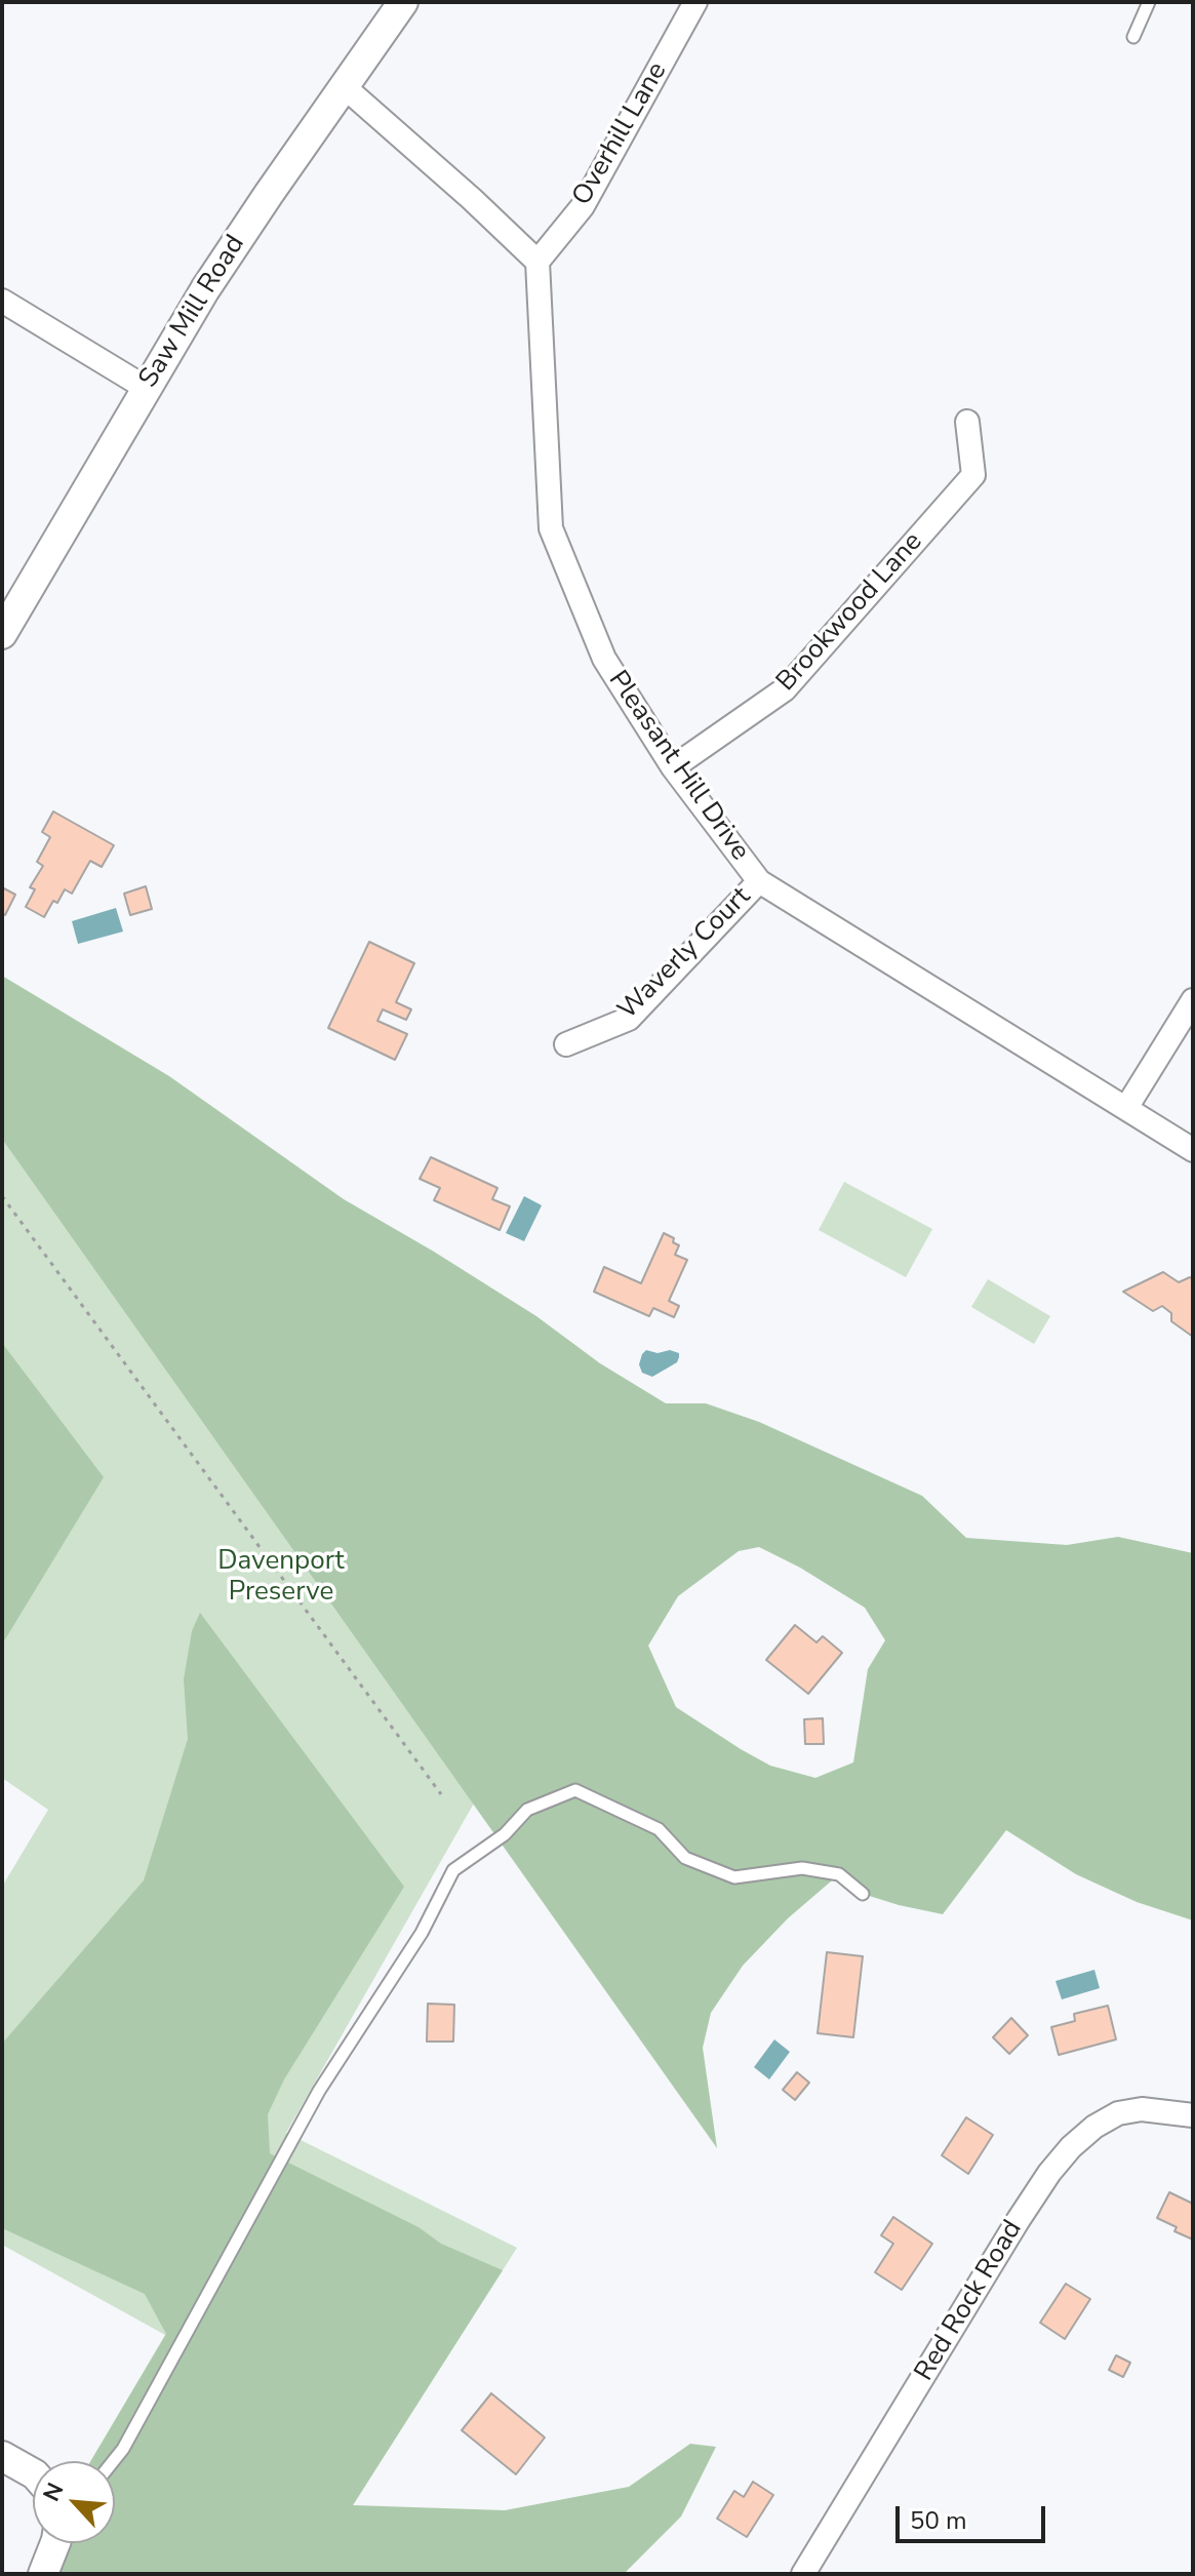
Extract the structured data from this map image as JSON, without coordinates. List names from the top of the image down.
{
  "streets": {
    "street": [
      "Overhill Lane",
      "Saw Mill Road",
      "Brookwood Lane",
      "Pleasant Hill Drive",
      "Waverly Court",
      "Red Rock Road"
    ]
  },
  "crossings": [
    ["Overhill Lane", "Pleasant Hill Drive"],
    ["Brookwood Lane", "Pleasant Hill Drive"],
    ["Pleasant Hill Drive", "Waverly Court"]
  ],
  "parks": ["Davenport Preserve"],
  "scale_bar": "50 m",
  "north": "top left"
}
